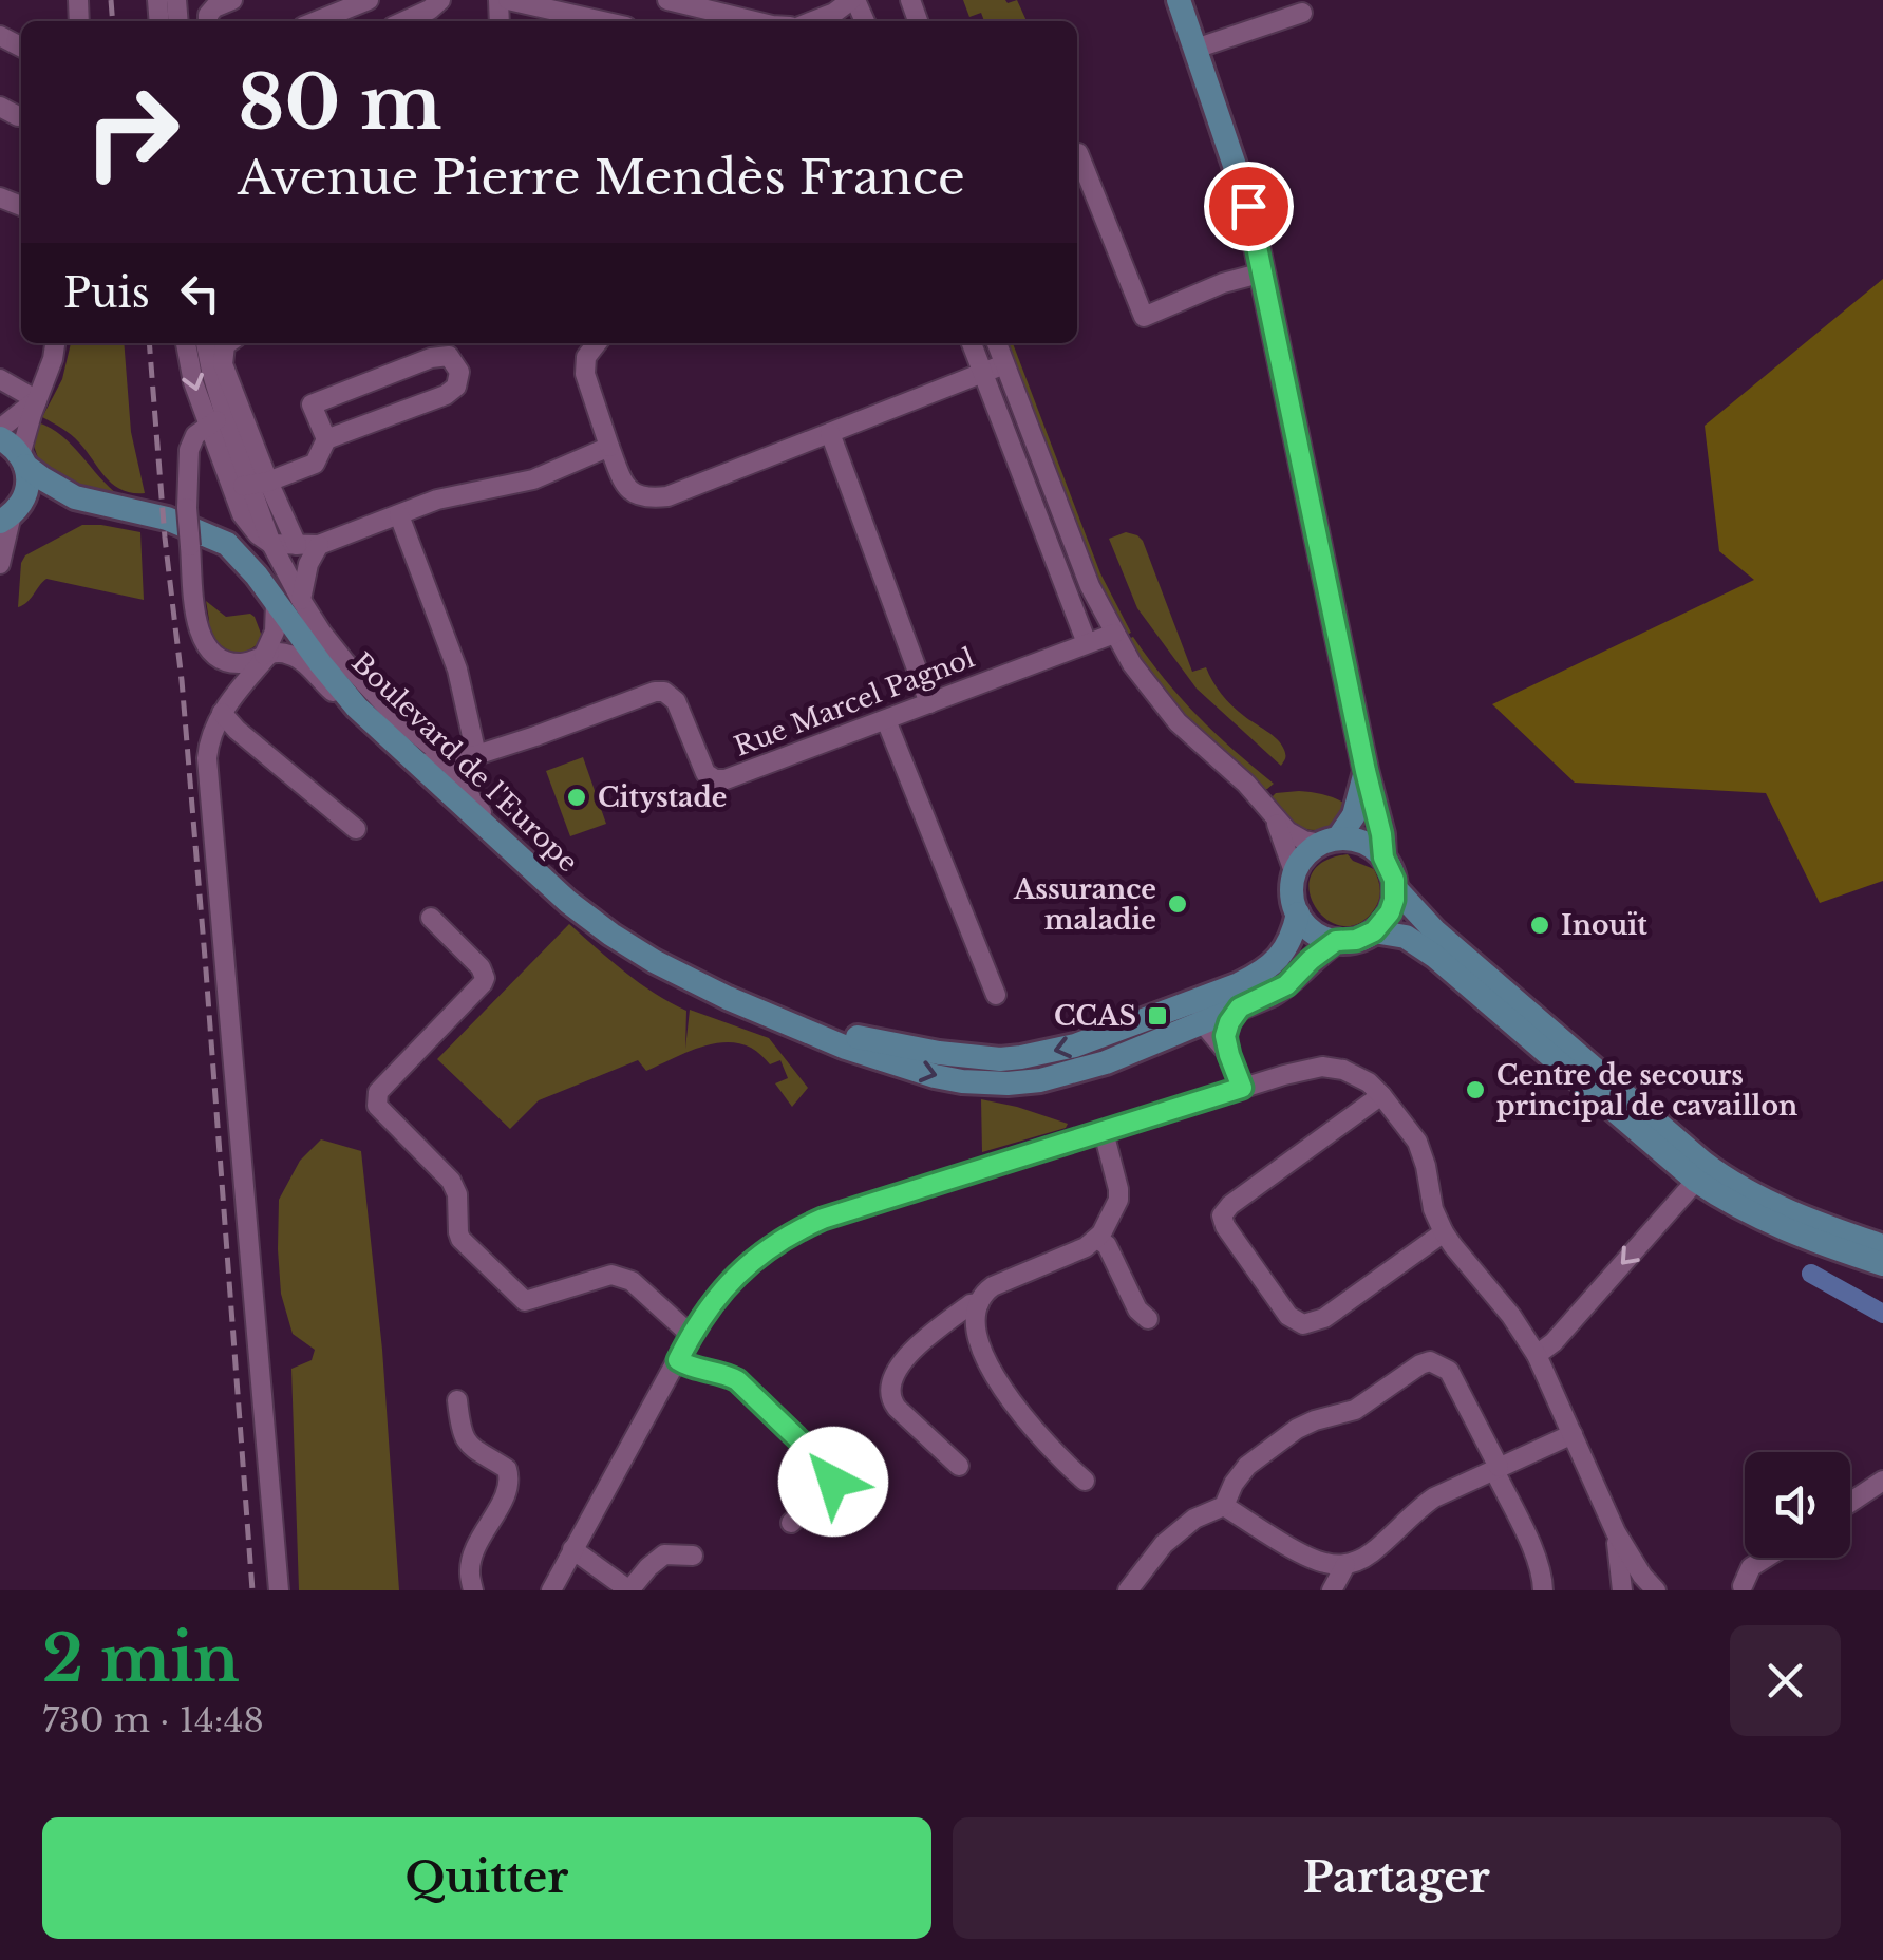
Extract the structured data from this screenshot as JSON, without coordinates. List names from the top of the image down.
{
  "streets": {
    "main road": ["Boulevard de l'Europe"],
    "street": ["Rue Marcel Pagnol"]
  },
  "crossings": [
    ["Rue Marcel Pagnol", "Boulevard de l'Europe"]
  ],
  "places": {
    "other": [
      "Citystade",
      "Assurance maladie",
      "Inouït",
      "Centre de secours principal de cavaillon"
    ],
    "transit": ["CCAS"]
  },
  "page": {
    "turn": ["80 m", "Avenue Pierre Mendès France"],
    "then": "Puis",
    "heading": ["2 min", "730 m · 14:48"],
    "buttons": ["Quitter", "Partager"]
  }
}
